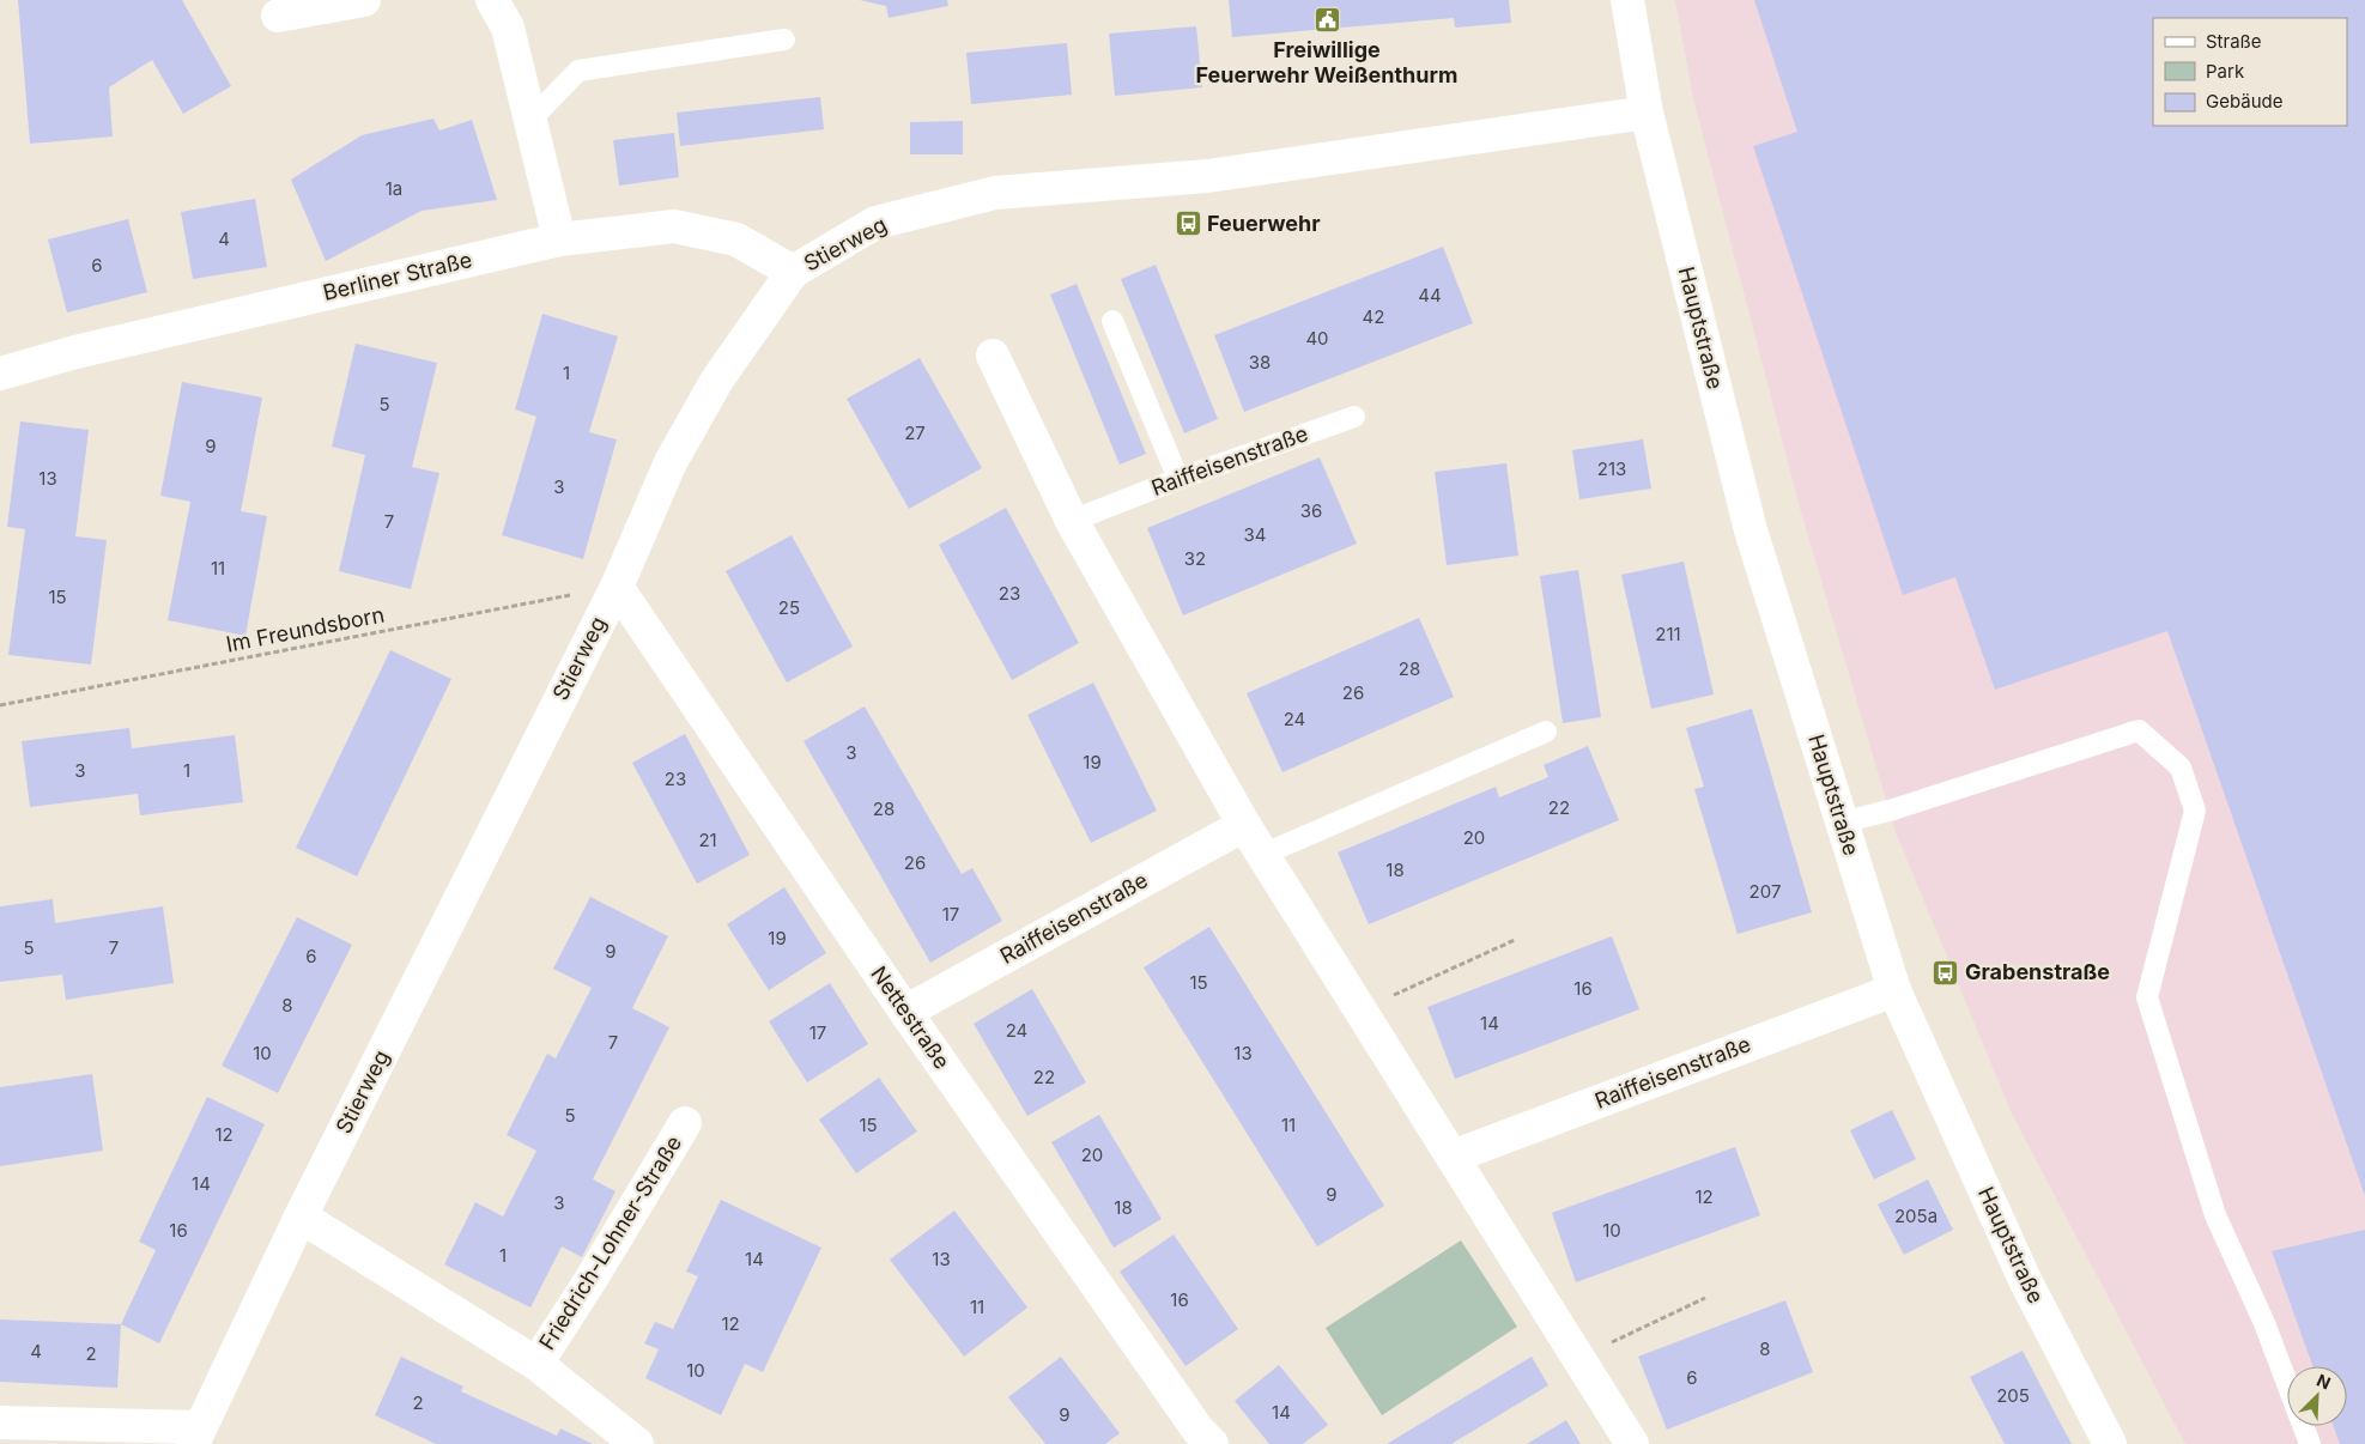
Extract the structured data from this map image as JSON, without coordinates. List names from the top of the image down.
{
  "streets": {
    "street": [
      "Stierweg",
      "Berliner Straße",
      "Hauptstraße",
      "Raiffeisenstraße",
      "Nettestraße",
      "Friedrich-Lohner-Straße"
    ],
    "path": ["Im Freundsborn"]
  },
  "crossings": [
    ["Stierweg", "Berliner Straße"],
    ["Stierweg", "Hauptstraße"],
    ["Stierweg", "Im Freundsborn"],
    ["Stierweg", "Nettestraße"],
    ["Stierweg", "Friedrich-Lohner-Straße"],
    ["Hauptstraße", "Raiffeisenstraße"],
    ["Raiffeisenstraße", "Nettestraße"],
    ["Im Freundsborn", "Nettestraße"]
  ],
  "places": {
    "public building": ["Freiwillige Feuerwehr Weißenthurm"],
    "bus stop": ["Feuerwehr", "Grabenstraße"]
  },
  "house_numbers": [
    "1a",
    "4",
    "6",
    "44",
    "42",
    "40",
    "38",
    "1",
    "5",
    "27",
    "9",
    "213",
    "13",
    "3",
    "36",
    "7",
    "34",
    "32",
    "11",
    "23",
    "15",
    "25",
    "211",
    "28",
    "26",
    "24",
    "3",
    "19",
    "3",
    "1",
    "23",
    "22",
    "28",
    "20",
    "21",
    "26",
    "18",
    "207",
    "17",
    "19",
    "5",
    "7",
    "9",
    "6",
    "15",
    "16",
    "8",
    "14",
    "24",
    "17",
    "7",
    "10",
    "13",
    "22",
    "5",
    "15",
    "11",
    "12",
    "20",
    "14",
    "9",
    "12",
    "3",
    "18",
    "205a",
    "16",
    "10",
    "1",
    "14",
    "13",
    "16",
    "11",
    "12",
    "8",
    "4",
    "2",
    "10",
    "6",
    "205",
    "2",
    "14",
    "9"
  ],
  "legend": ["Straße", "Park", "Gebäude"],
  "north": "top right"
}
